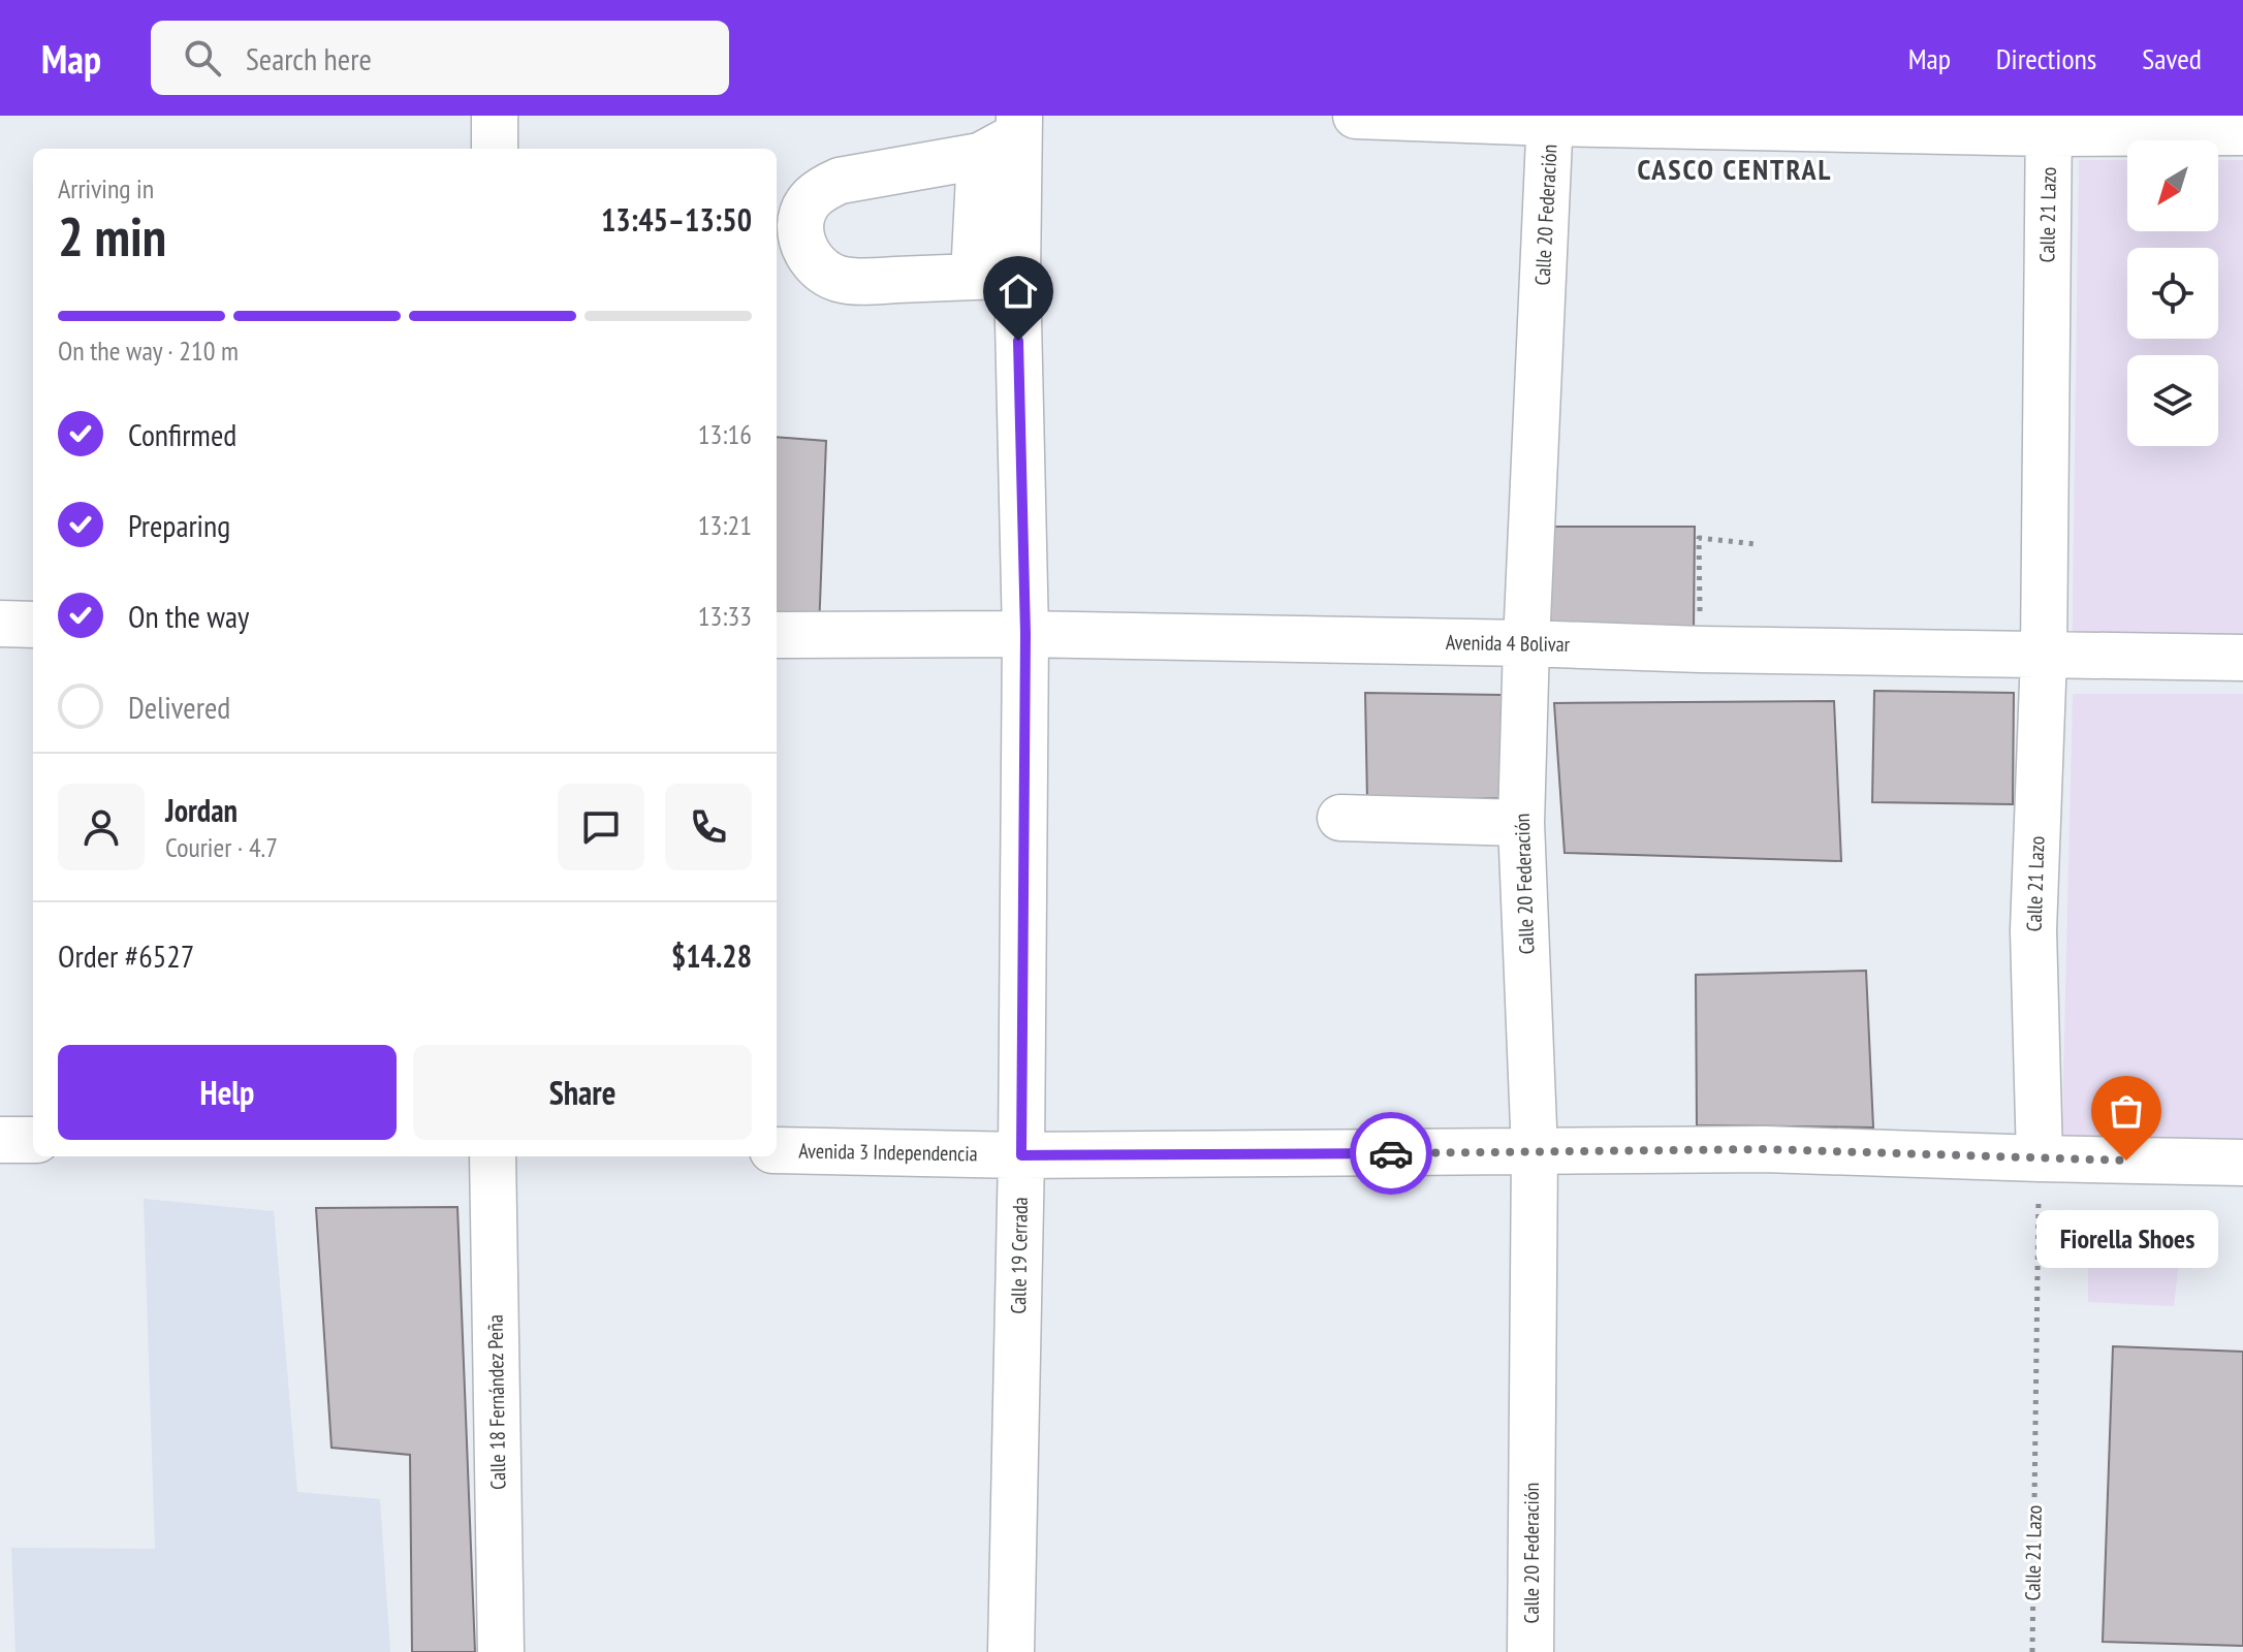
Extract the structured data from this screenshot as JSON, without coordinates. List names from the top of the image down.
{
  "streets": {
    "street": [
      "Calle 20 Federación",
      "Calle 21 Lazo",
      "Avenida 4 Bolivar",
      "Avenida 3 Independencia",
      "Calle 19 Cerrada",
      "Calle 18 Fernández Peña"
    ]
  },
  "crossings": [
    ["Calle 20 Federación", "Avenida 4 Bolivar"],
    ["Calle 20 Federación", "Avenida 3 Independencia"],
    ["Calle 21 Lazo", "Avenida 4 Bolivar"],
    ["Calle 21 Lazo", "Avenida 3 Independencia"],
    ["Avenida 4 Bolivar", "Calle 19 Cerrada"],
    ["Avenida 3 Independencia", "Calle 19 Cerrada"]
  ],
  "districts": ["CASCO CENTRAL"],
  "places": ["Fiorella Shoes"],
  "north": "bottom left",
  "page": {
    "header": "Map",
    "search": "Search here",
    "nav": ["Map", "Directions", "Saved"],
    "heading": ["2 min", "Arriving in", "13:45–13:50"],
    "panel": [
      "Jordan",
      "Courier · 4.7",
      "Order #6527",
      "$14.28"
    ],
    "bar": "On the way · 210 m",
    "list": [
      ["Confirmed", "13:16"],
      ["Preparing", "13:21"],
      ["On the way", "13:33"],
      "Delivered"
    ],
    "buttons": ["Help", "Share"],
    "bubble": "Fiorella Shoes"
  }
}
